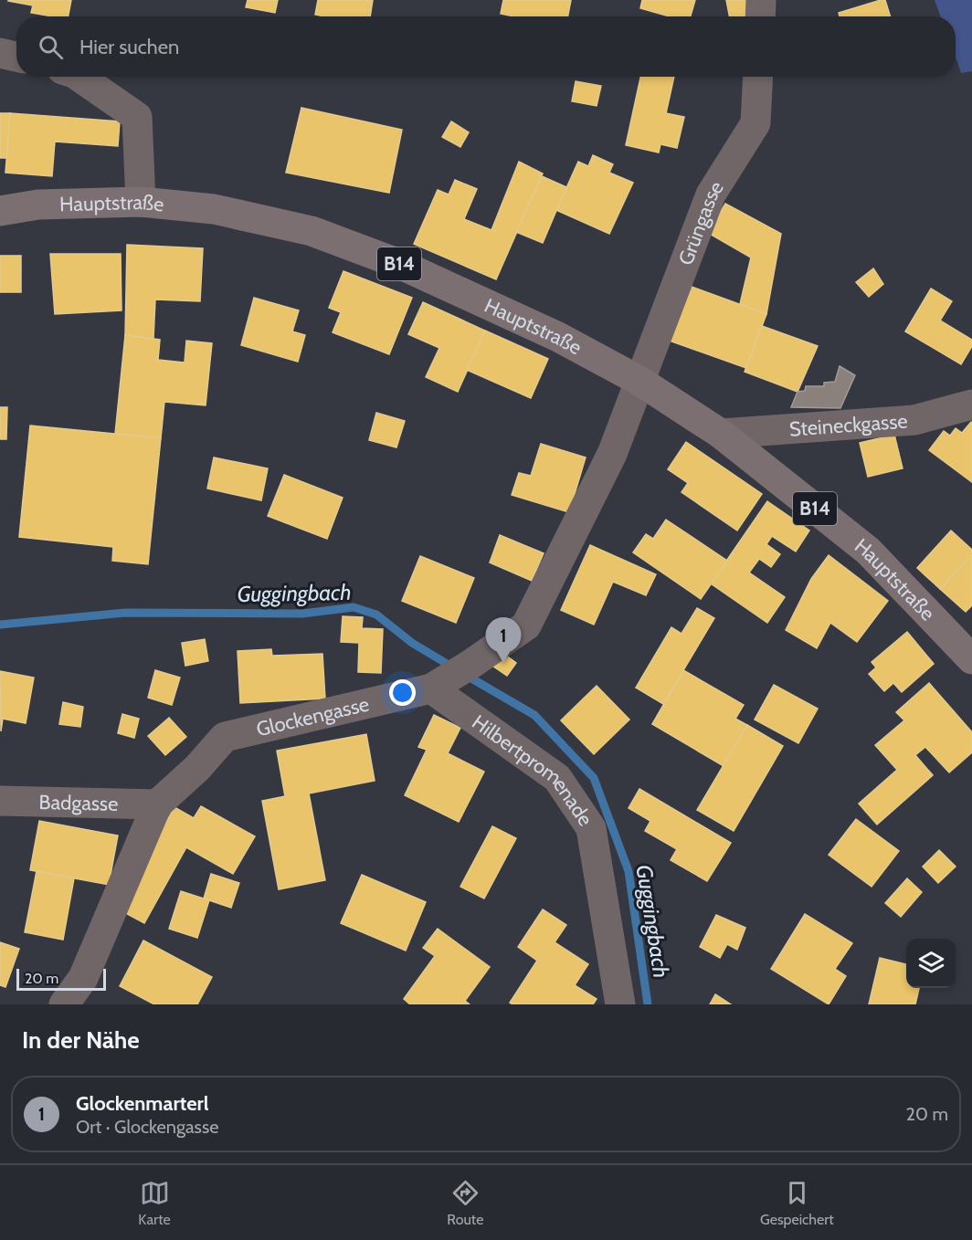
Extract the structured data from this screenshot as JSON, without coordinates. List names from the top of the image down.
{
  "streets": {
    "main road": ["Hauptstraße", "B14"],
    "street": [
      "Grüngasse",
      "Steineckgasse",
      "Glockengasse",
      "Hilbertpromenade",
      "Badgasse"
    ]
  },
  "crossings": [
    ["Hauptstraße", "Grüngasse"],
    ["Hauptstraße", "Steineckgasse"],
    ["Hauptstraße", "Glockengasse"],
    ["Grüngasse", "Glockengasse"],
    ["Glockengasse", "Hilbertpromenade"],
    ["Glockengasse", "Badgasse"]
  ],
  "water": ["Guggingbach"],
  "scale_bar": "20 m",
  "page": {
    "search": "Hier suchen",
    "pins": "1",
    "scale": "20 m",
    "heading": "In der Nähe",
    "list": [
      {
        "mark": "1",
        "name": "Glockenmarterl",
        "note": "Ort · Glockengasse",
        "value": "20 m"
      }
    ],
    "nav": ["Karte", "Route", "Gespeichert"]
  }
}
